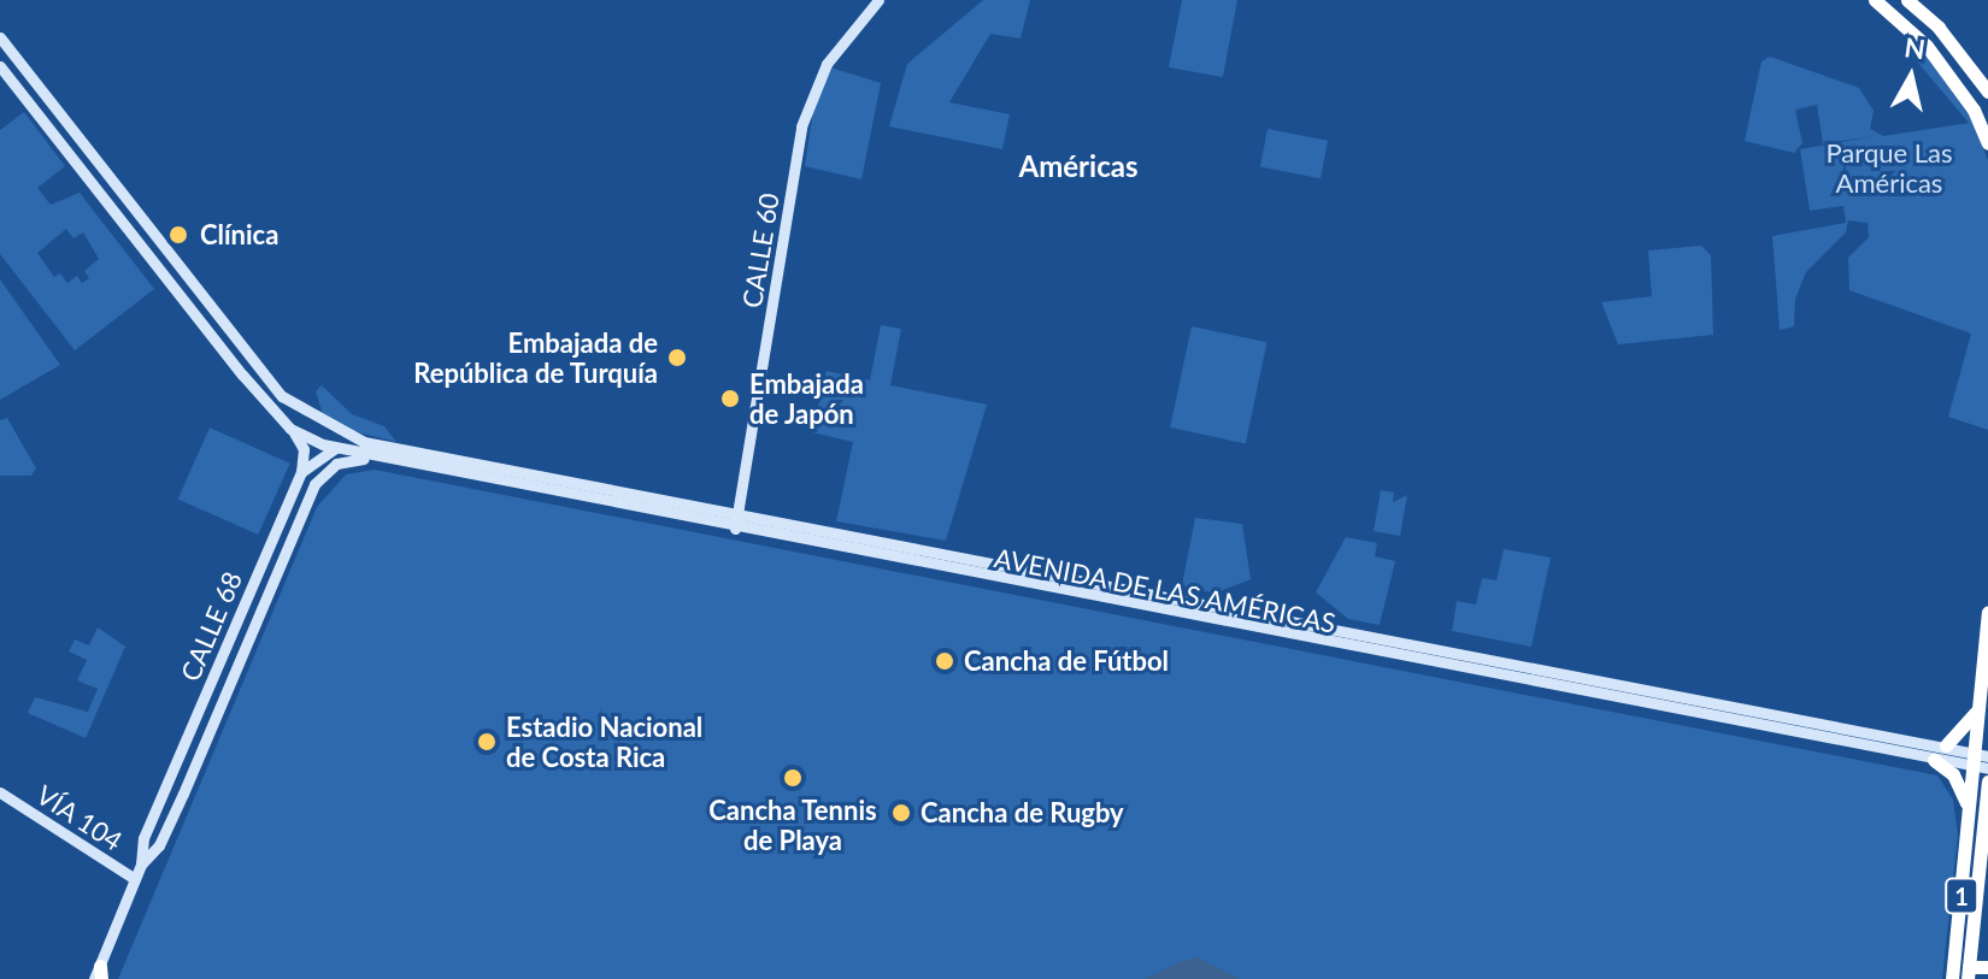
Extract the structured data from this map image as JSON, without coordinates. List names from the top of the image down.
{
  "streets": {
    "highway": ["1"],
    "main road": [
      "CALLE 60",
      "AVENIDA DE LAS AMÉRICAS",
      "CALLE 68",
      "VÍA 104"
    ]
  },
  "crossings": [
    ["CALLE 60", "AVENIDA DE LAS AMÉRICAS"],
    ["AVENIDA DE LAS AMÉRICAS", "CALLE 68"],
    ["AVENIDA DE LAS AMÉRICAS", "1"],
    ["CALLE 68", "VÍA 104"]
  ],
  "districts": ["Américas"],
  "parks": ["Parque Las Américas"],
  "places": [
    "Clínica",
    "Embajada de República de Turquía",
    "Embajada de Japón",
    "Cancha de Fútbol",
    "Estadio Nacional de Costa Rica",
    "Cancha Tennis de Playa",
    "Cancha de Rugby"
  ],
  "north": "top"
}
